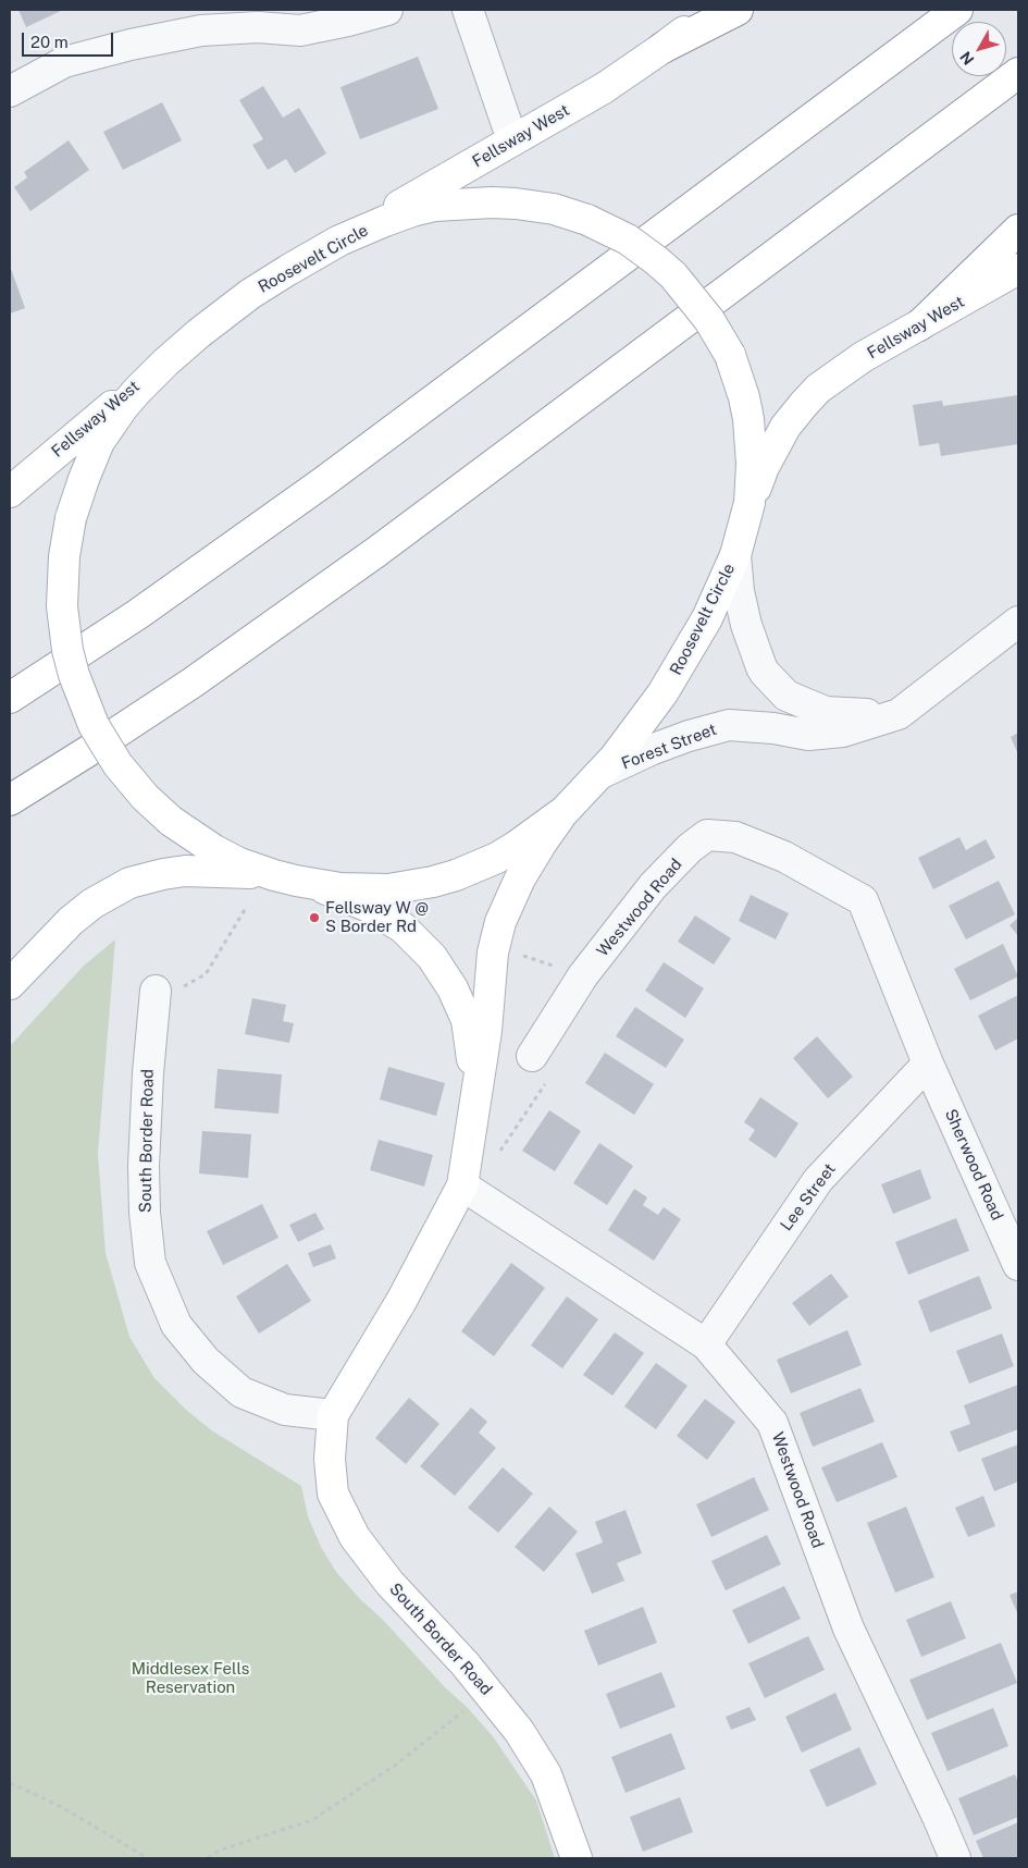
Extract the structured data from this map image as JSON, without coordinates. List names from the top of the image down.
{
  "streets": {
    "main road": ["Fellsway West", "Roosevelt Circle", "South Border Road"],
    "street": [
      "Forest Street",
      "Westwood Road",
      "Sherwood Road",
      "Lee Street"
    ]
  },
  "crossings": [
    ["Fellsway West", "Roosevelt Circle"],
    ["Roosevelt Circle", "Forest Street"],
    ["Roosevelt Circle", "South Border Road"],
    ["Westwood Road", "South Border Road"],
    ["Westwood Road", "Sherwood Road"],
    ["Westwood Road", "Lee Street"],
    ["Sherwood Road", "Lee Street"]
  ],
  "parks": ["Middlesex Fells Reservation"],
  "places": ["Fellsway W @ S Border Rd"],
  "scale_bar": "20 m",
  "north": "bottom left"
}
